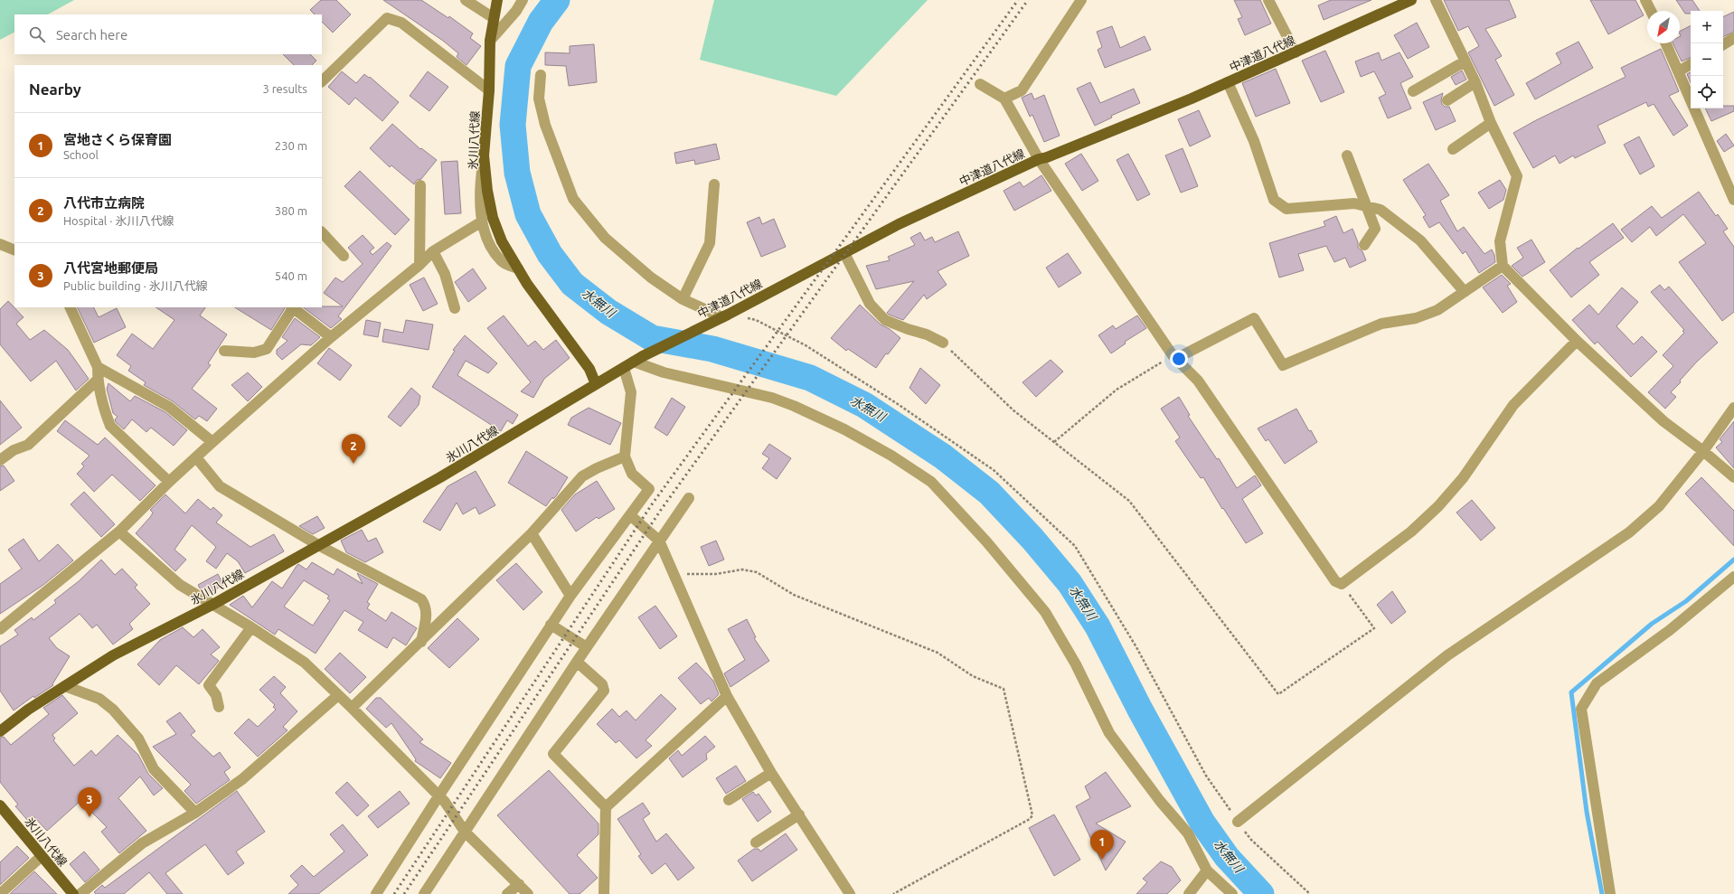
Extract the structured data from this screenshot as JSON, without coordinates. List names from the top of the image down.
{
  "streets": {
    "main road": ["中津道八代線", "氷川八代線"]
  },
  "crossings": [
    ["中津道八代線", "氷川八代線"]
  ],
  "water": ["水無川"],
  "north": "bottom left",
  "page": {
    "map_buttons": ["+", "−"],
    "search": "Search here",
    "heading": ["Nearby", "3 results"],
    "list": [
      {
        "mark": "1",
        "name": "宮地さくら保育園",
        "note": "School",
        "value": "230 m"
      },
      {
        "mark": "2",
        "name": "八代市立病院",
        "note": "Hospital · 氷川八代線",
        "value": "380 m"
      },
      {
        "mark": "3",
        "name": "八代宮地郵便局",
        "note": "Public building · 氷川八代線",
        "value": "540 m"
      }
    ],
    "pins": ["2", "3", "1"]
  }
}
